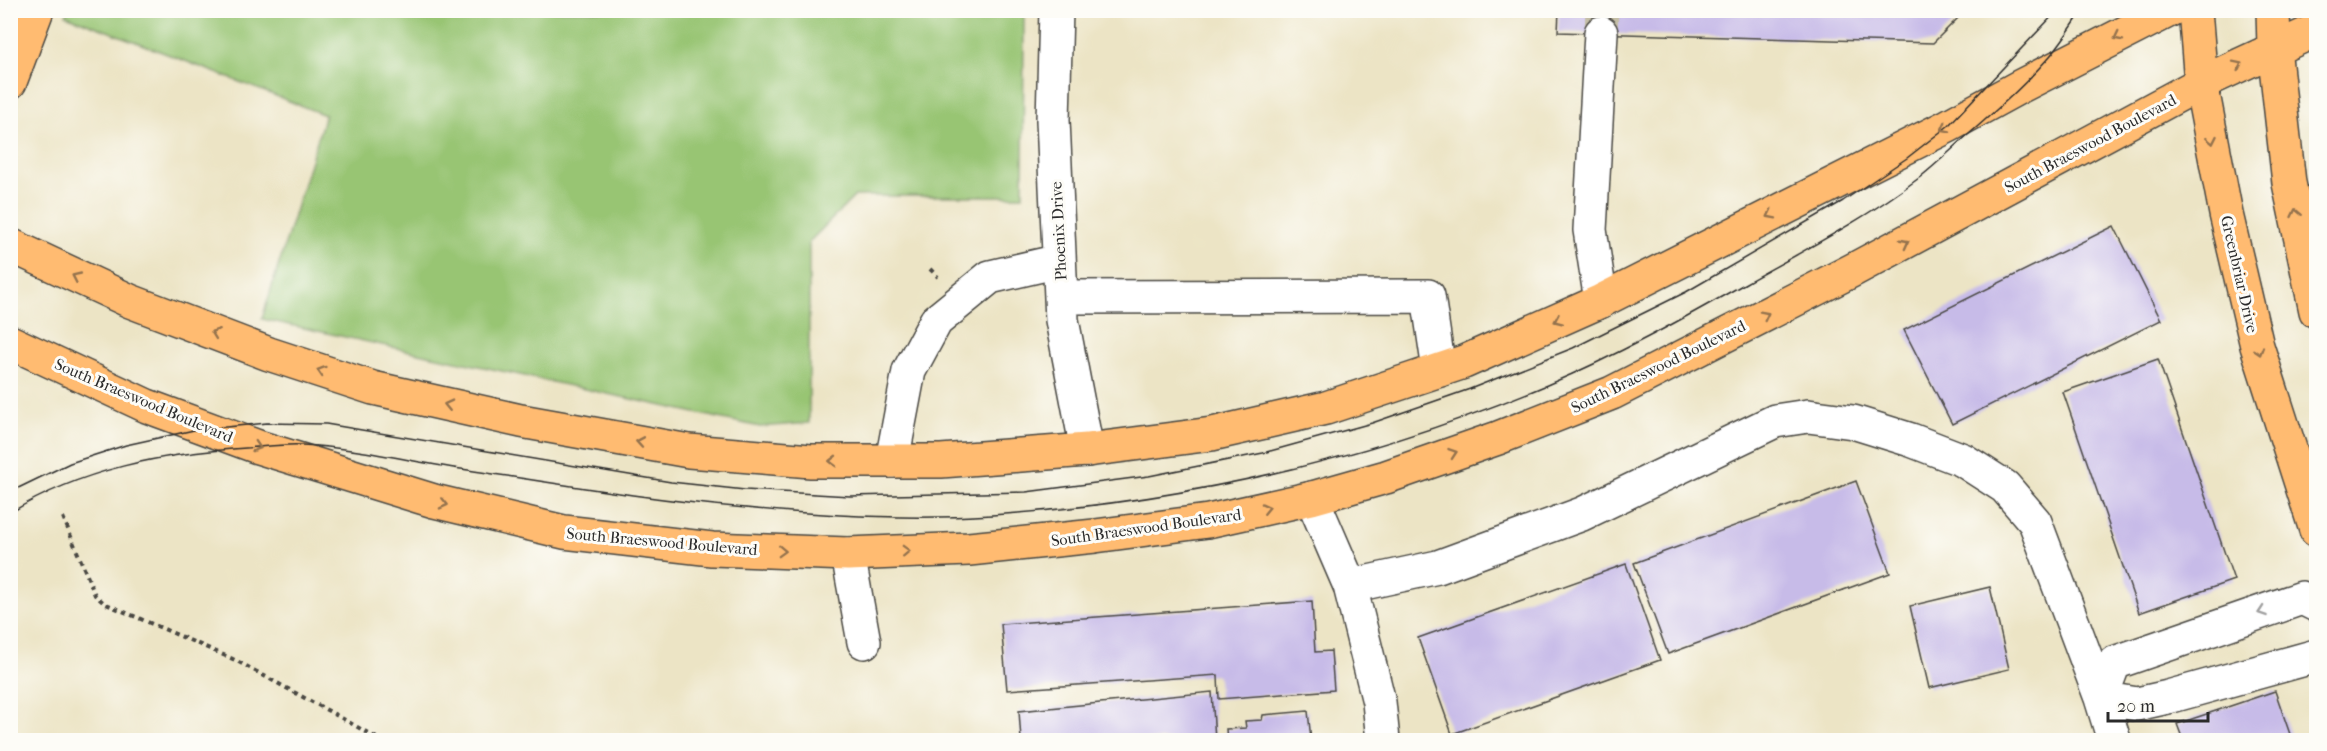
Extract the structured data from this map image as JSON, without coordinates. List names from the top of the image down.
{
  "streets": {
    "main road": ["South Braeswood Boulevard", "Greenbriar Drive"],
    "street": ["Phoenix Drive"]
  },
  "crossings": [
    ["South Braeswood Boulevard", "Greenbriar Drive"]
  ],
  "scale_bar": "20 m"
}
